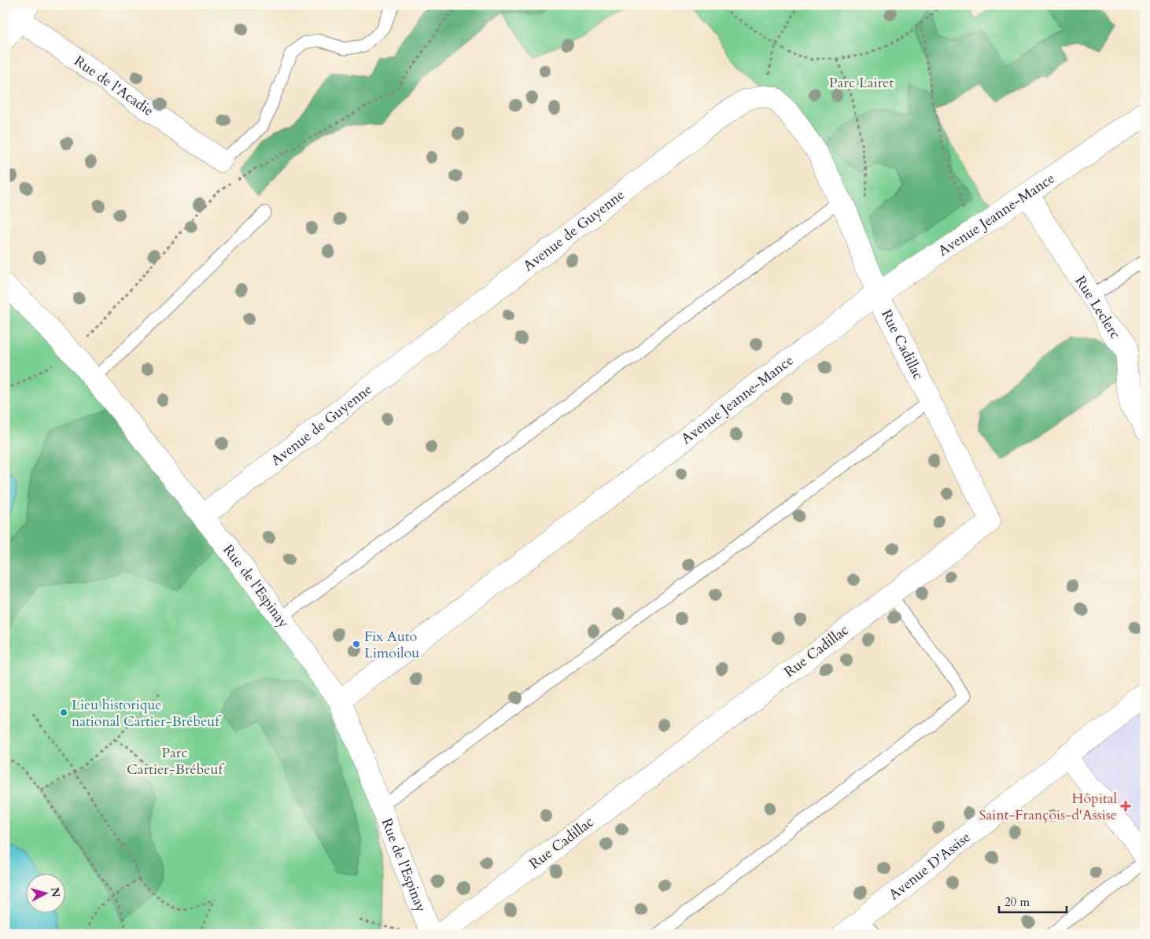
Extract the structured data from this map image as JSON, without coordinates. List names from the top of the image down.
{
  "streets": {
    "street": [
      "Rue de l'Acadie",
      "Avenue Jeanne-Mance",
      "Avenue de Guyenne",
      "Rue Leclerc",
      "Rue Cadillac",
      "Rue de l'Espinay",
      "Avenue D'Assise"
    ]
  },
  "crossings": [
    ["Avenue Jeanne-Mance", "Rue Leclerc"],
    ["Avenue Jeanne-Mance", "Rue Cadillac"],
    ["Avenue Jeanne-Mance", "Rue de l'Espinay"],
    ["Avenue de Guyenne", "Rue de l'Espinay"]
  ],
  "parks": ["Parc Lairet", "Parc Cartier-Brébeuf"],
  "places": {
    "other": ["Fix Auto Limoilou", "Lieu historique national Cartier-Brébeuf"],
    "health": ["Hôpital Saint-François-d'Assise"]
  },
  "scale_bar": "20 m",
  "north": "right"
}
